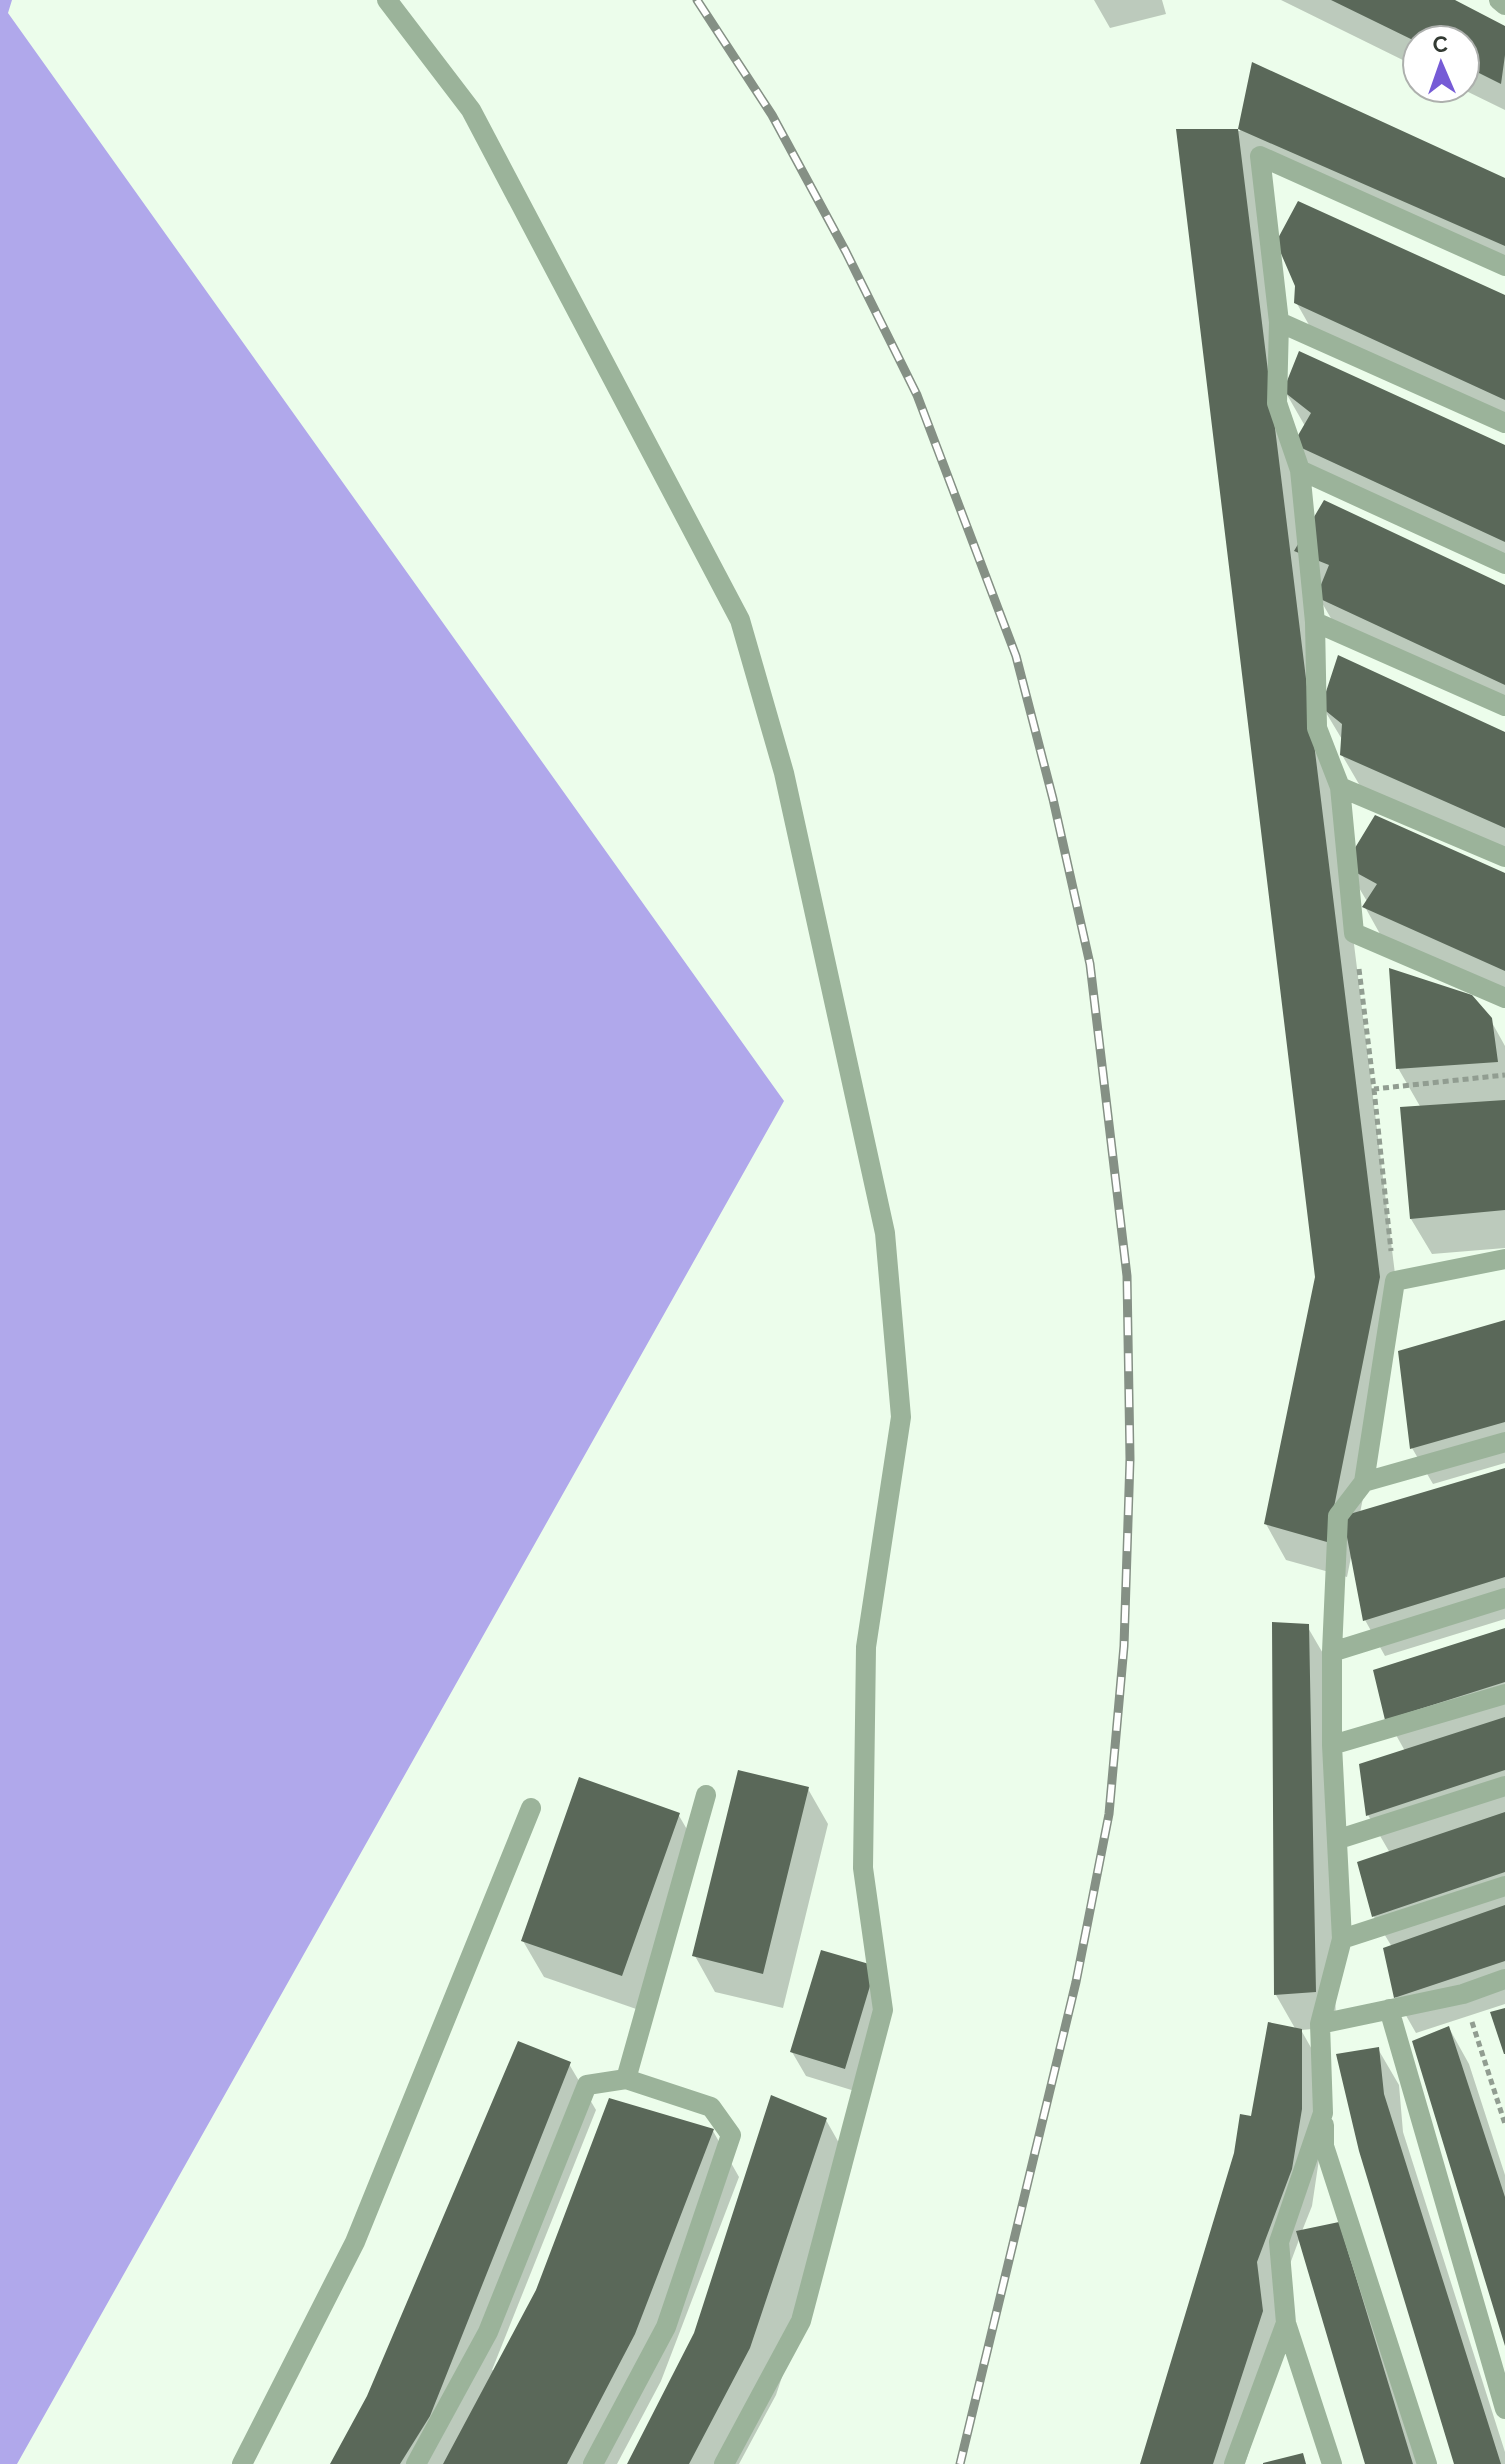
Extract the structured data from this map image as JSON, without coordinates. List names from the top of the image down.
{
  "north": "top"
}
